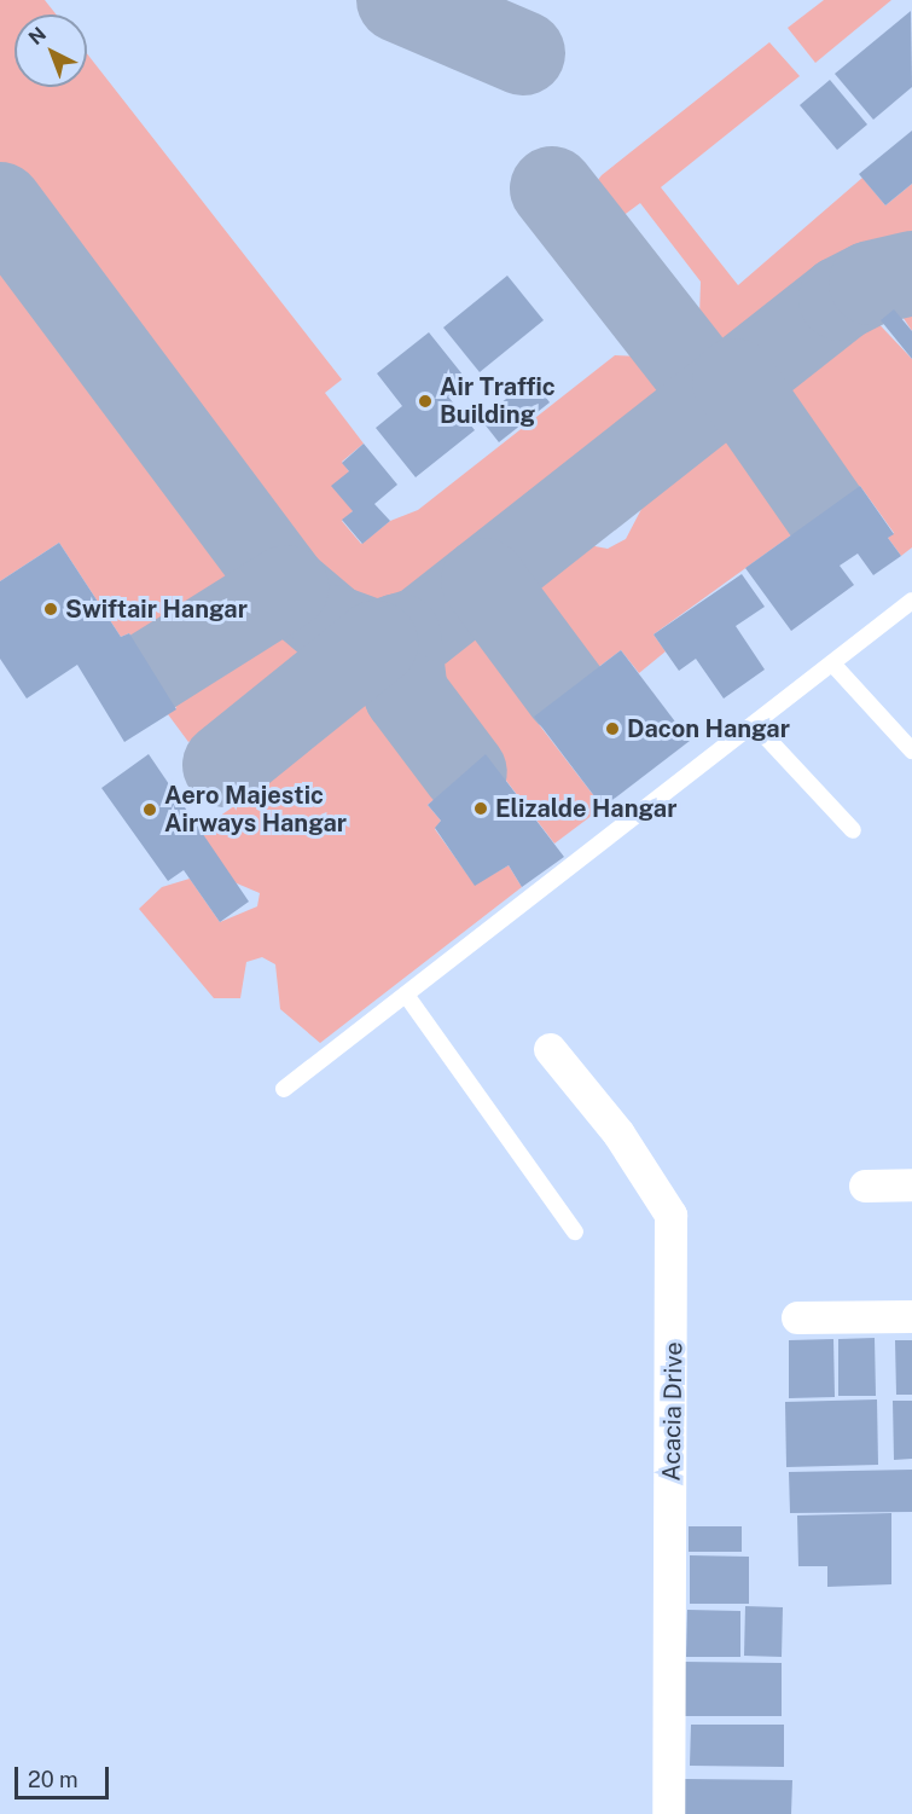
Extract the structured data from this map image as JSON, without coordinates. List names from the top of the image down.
{
  "streets": {
    "street": ["Acacia Drive"]
  },
  "places": [
    "Air Traffic Building",
    "Swiftair Hangar",
    "Dacon Hangar",
    "Elizalde Hangar",
    "Aero Majestic Airways Hangar"
  ],
  "scale_bar": "20 m",
  "north": "top left"
}
